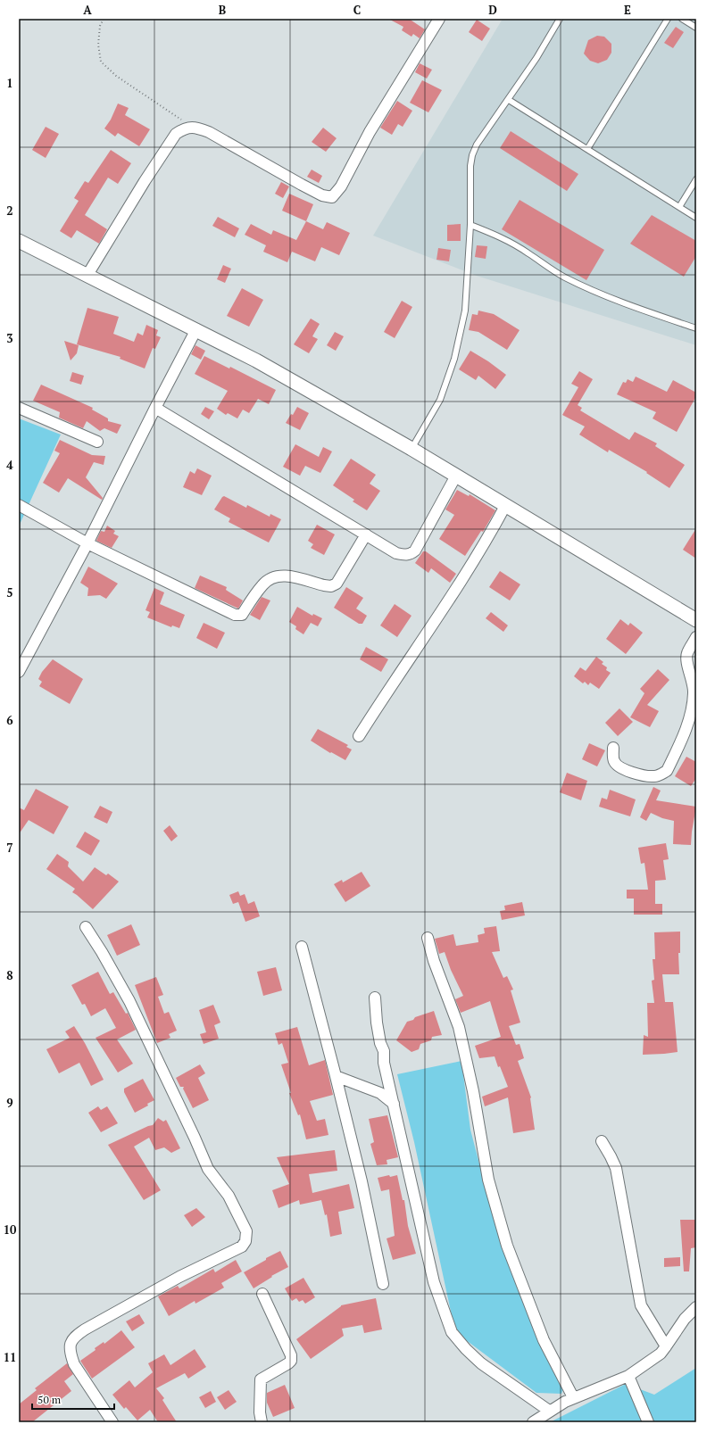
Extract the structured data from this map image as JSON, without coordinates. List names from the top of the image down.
{
  "scale_bar": "50 m",
  "grid": {
    "columns": [
      "A",
      "B",
      "C",
      "D",
      "E"
    ],
    "rows": [
      "1",
      "2",
      "3",
      "4",
      "5",
      "6",
      "7",
      "8",
      "9",
      "10",
      "11"
    ]
  }
}
